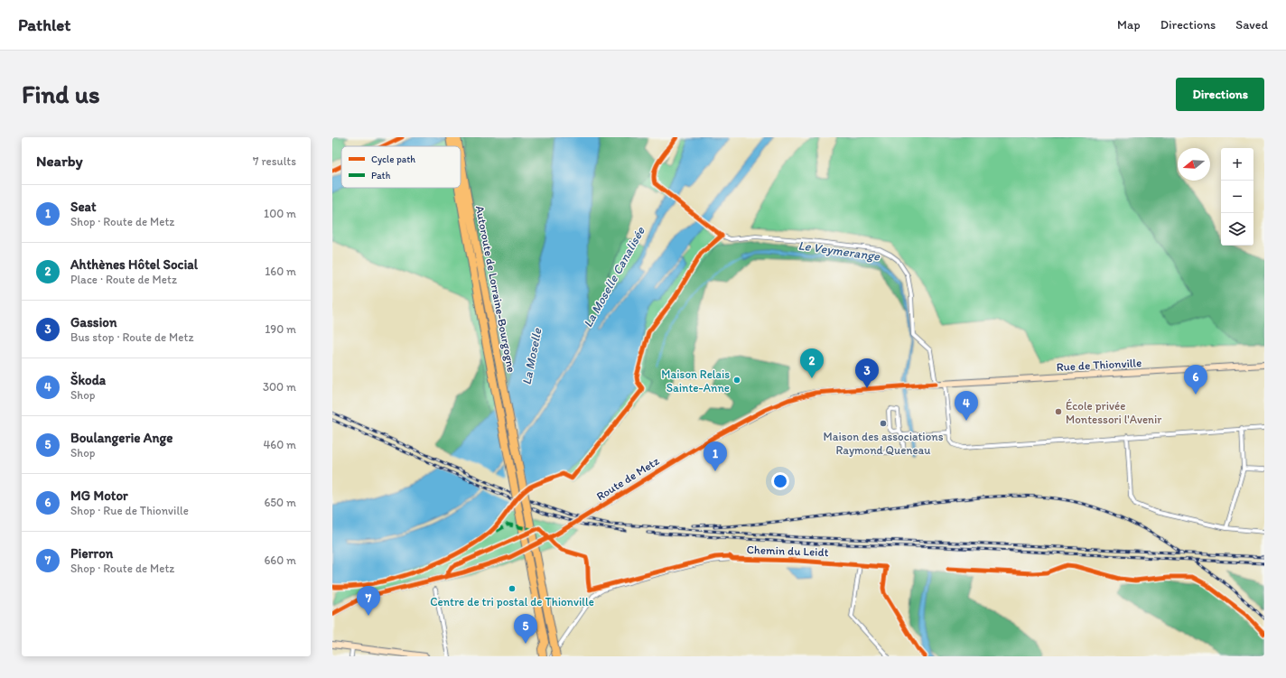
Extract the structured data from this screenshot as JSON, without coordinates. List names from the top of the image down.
{
  "streets": {
    "highway": ["Autoroute de Lorraine-Bourgogne"],
    "main road": ["Rue de Thionville", "Route de Metz"],
    "street": ["Chemin du Leidt"]
  },
  "crossings": [
    ["Rue de Thionville", "Route de Metz"]
  ],
  "water": ["Le Veymerange", "La Moselle Canalisée", "La Moselle"],
  "places": [
    "Maison Relais Sainte-Anne",
    "École privée Montessori l'Avenir",
    "Maison des associations Raymond Queneau",
    "Centre de tri postal de Thionville"
  ],
  "legend": ["Cycle path", "Path"],
  "north": "left",
  "page": {
    "header": "Pathlet",
    "nav": ["Map", "Directions", "Saved"],
    "buttons": "Directions",
    "title": "Find us",
    "heading": ["Nearby", "7 results"],
    "map_buttons": ["+", "−"],
    "list": [
      {
        "mark": "1",
        "name": "Seat",
        "note": "Shop · Route de Metz",
        "value": "100 m"
      },
      {
        "mark": "2",
        "name": "Ahthènes Hôtel Social",
        "note": "Place · Route de Metz",
        "value": "160 m"
      },
      {
        "mark": "3",
        "name": "Gassion",
        "note": "Bus stop · Route de Metz",
        "value": "190 m"
      },
      {
        "mark": "4",
        "name": "Škoda",
        "note": "Shop",
        "value": "300 m"
      },
      {
        "mark": "5",
        "name": "Boulangerie Ange",
        "note": "Shop",
        "value": "460 m"
      },
      {
        "mark": "6",
        "name": "MG Motor",
        "note": "Shop · Rue de Thionville",
        "value": "650 m"
      },
      {
        "mark": "7",
        "name": "Pierron",
        "note": "Shop · Route de Metz",
        "value": "660 m"
      }
    ],
    "pins": [
      "2",
      "3",
      "6",
      "4",
      "1",
      "7",
      "5"
    ]
  }
}
